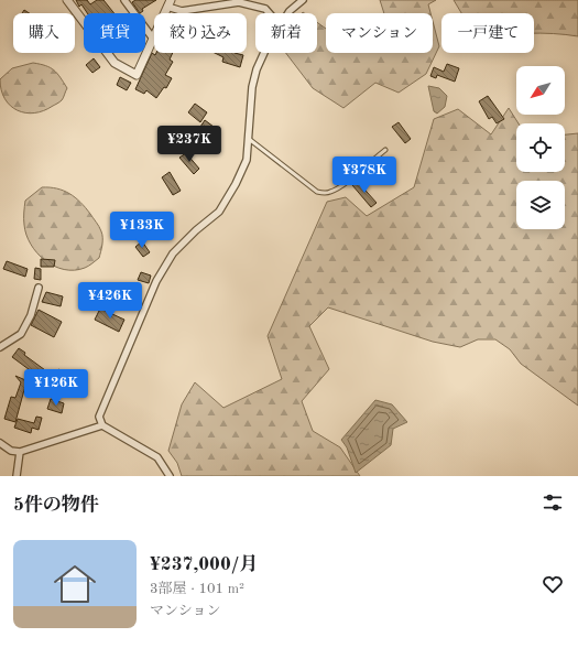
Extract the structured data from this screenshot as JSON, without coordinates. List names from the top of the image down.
{
  "north": "bottom left",
  "page": {
    "chip": [
      "購入",
      "賃貸",
      "絞り込み",
      "新着",
      "マンション",
      "一戸建て"
    ],
    "price": [
      "¥237K",
      "¥378K",
      "¥133K",
      "¥426K",
      "¥126K"
    ],
    "heading": "5件の物件",
    "list": [
      {
        "name": "¥237,000/月",
        "note": "3部屋 · 101 m² · マンション"
      }
    ]
  }
}
